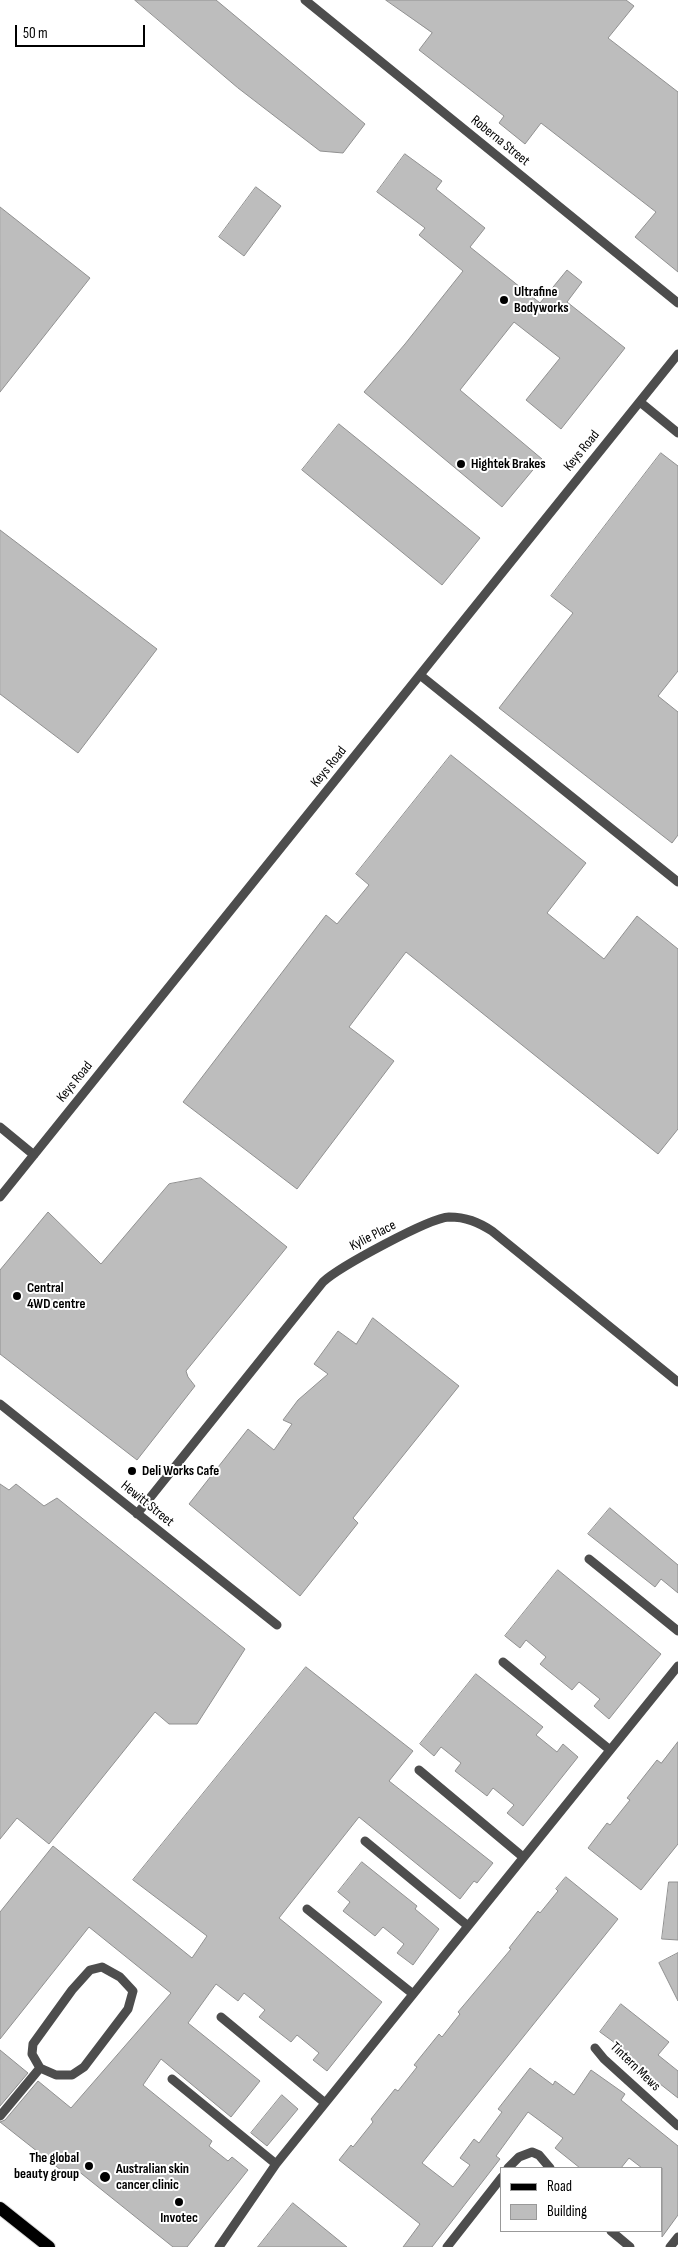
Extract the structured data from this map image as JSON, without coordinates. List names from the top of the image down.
{
  "streets": {
    "street": [
      "Roberna Street",
      "Keys Road",
      "Kylie Place",
      "Hewitt Street",
      "Tintern Mews"
    ]
  },
  "crossings": [
    ["Kylie Place", "Hewitt Street"]
  ],
  "places": [
    "Ultrafine Bodyworks",
    "Hightek Brakes",
    "Central 4WD centre",
    "Deli Works Cafe",
    "The global beauty group",
    "Australian skin cancer clinic",
    "Invotec"
  ],
  "legend": ["Road", "Building"],
  "scale_bar": "50 m"
}
